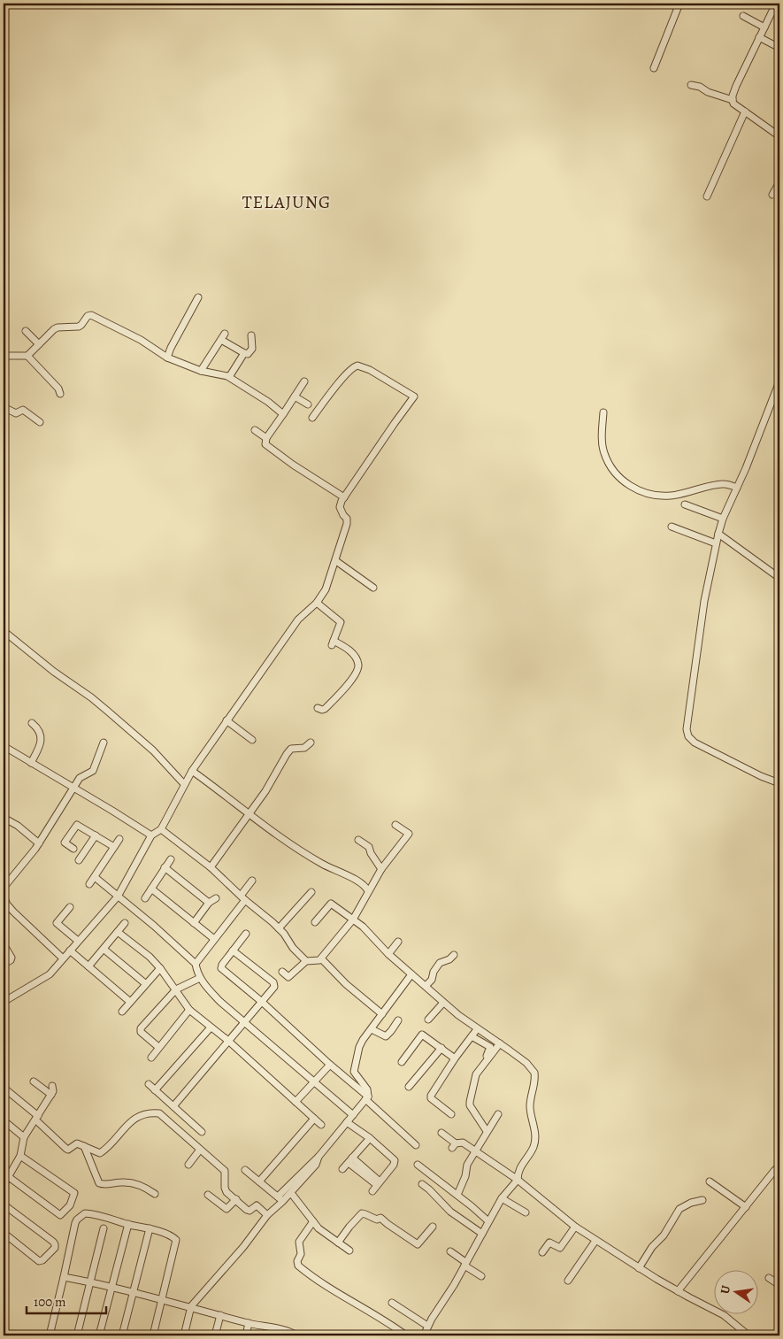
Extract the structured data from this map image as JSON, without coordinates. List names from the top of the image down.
{
  "districts": ["TELAJUNG"],
  "scale_bar": "100 m",
  "north": "left"
}
